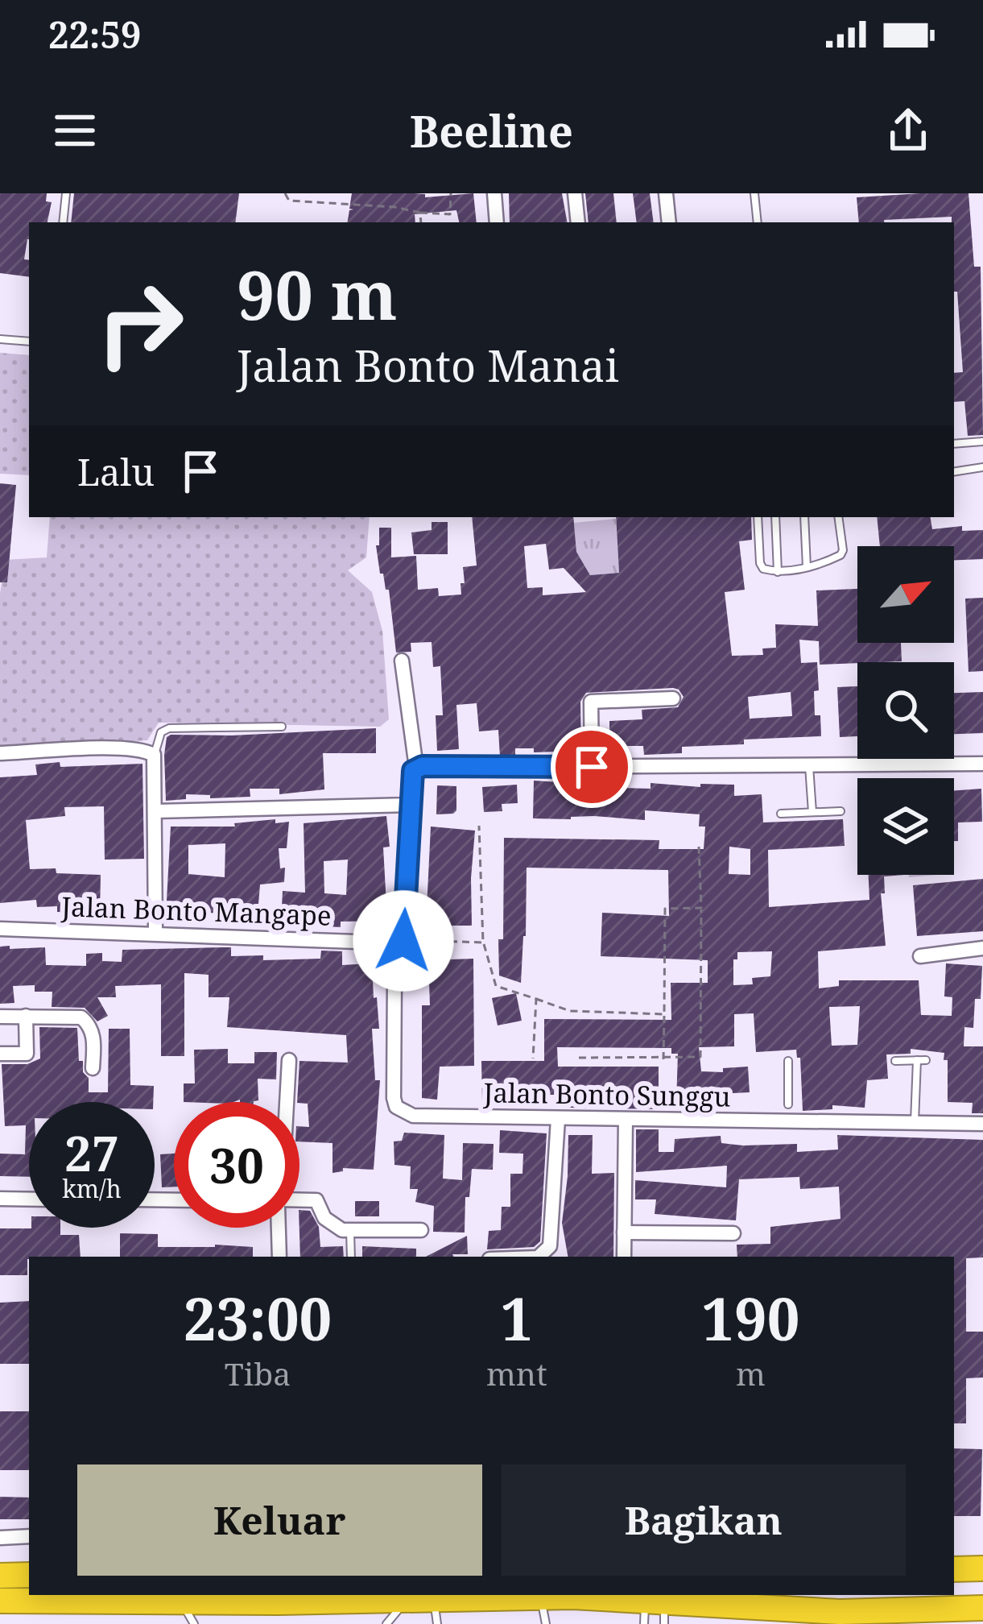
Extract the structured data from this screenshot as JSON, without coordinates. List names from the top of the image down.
{
  "streets": {
    "street": ["Jalan Bonto Mangape", "Jalan Bonto Sunggu"]
  },
  "crossings": [
    ["Jalan Bonto Mangape", "Jalan Bonto Sunggu"]
  ],
  "north": "top right",
  "page": {
    "status": "22:59",
    "header": "Beeline",
    "turn": ["90 m", "Jalan Bonto Manai"],
    "then": "Lalu",
    "speed": "27 km/h",
    "limit": "30",
    "eta": [
      "23:00",
      "Tiba",
      "1",
      "mnt",
      "190",
      "m"
    ],
    "buttons": ["Keluar", "Bagikan"]
  }
}
